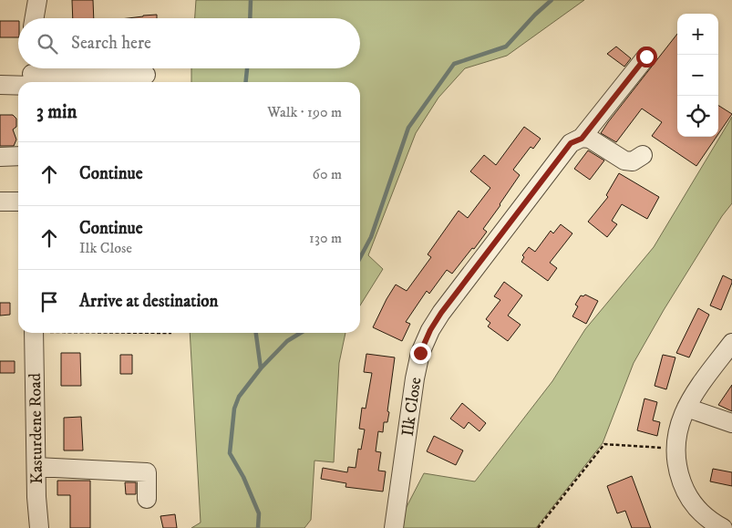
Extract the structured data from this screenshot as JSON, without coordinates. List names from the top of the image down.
{
  "streets": {
    "street": ["Ilk Close", "Kasturdene Road"]
  },
  "page": {
    "map_buttons": ["+", "−"],
    "search": "Search here",
    "heading": ["3 min", "Walk · 190 m"],
    "list": [
      ["Continue", "60 m"],
      ["Continue", "Ilk Close", "130 m"],
      "Arrive at destination"
    ]
  }
}
